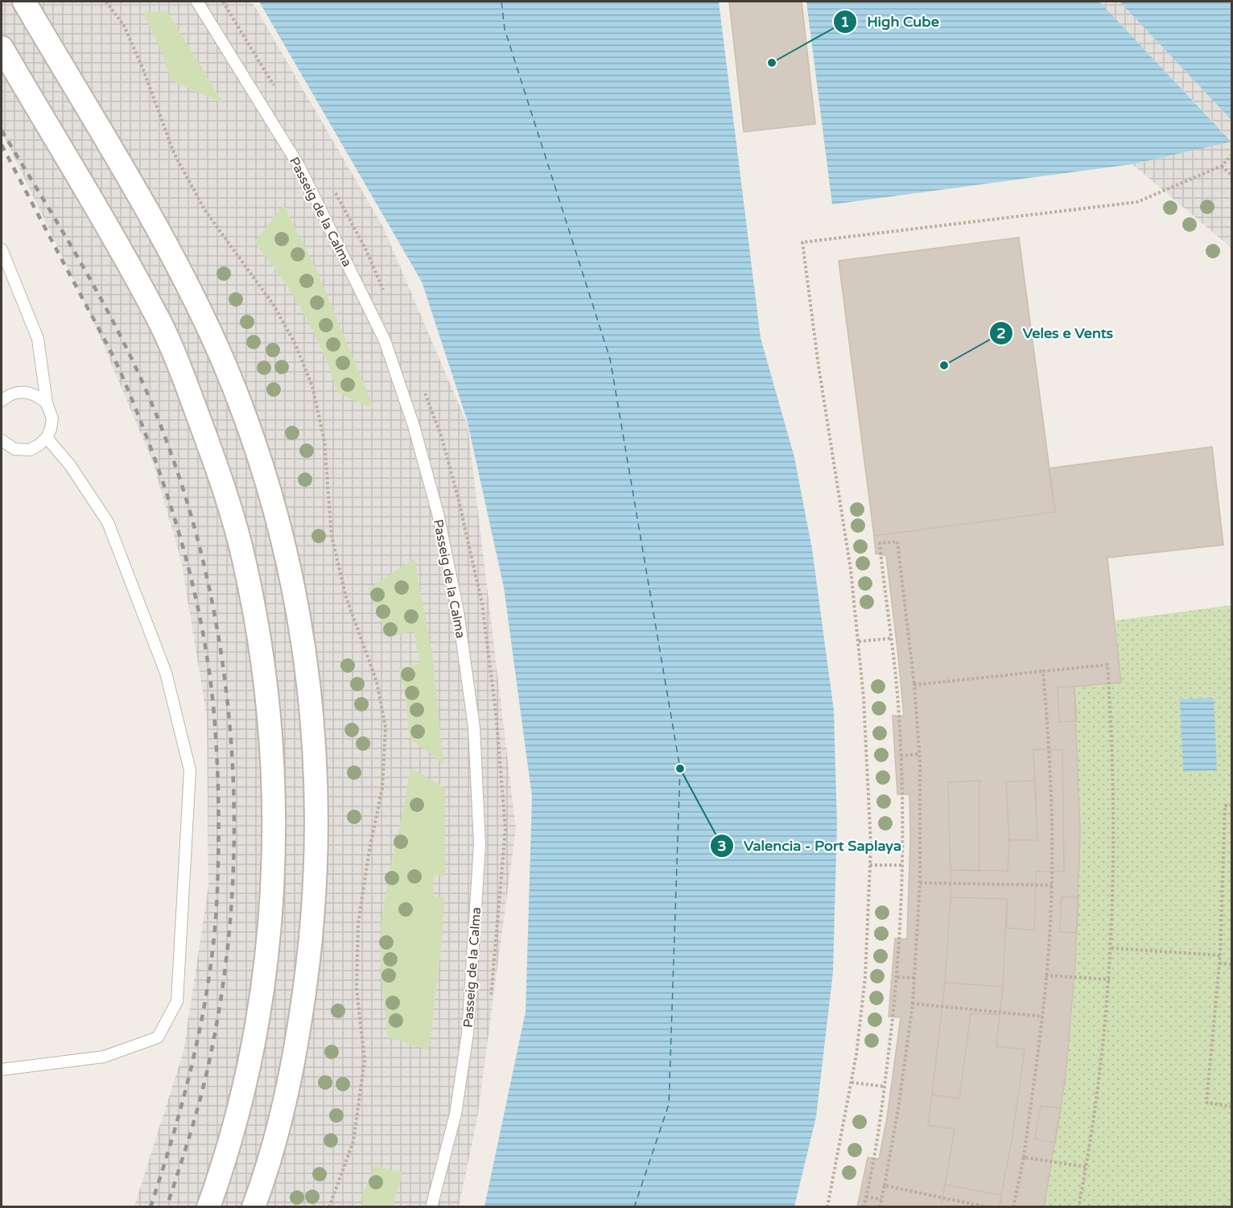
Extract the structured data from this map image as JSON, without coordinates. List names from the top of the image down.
{
  "streets": {
    "lane": ["Passeig de la Calma"]
  },
  "places": ["High Cube", "Veles e Vents", "Valencia - Port Saplaya"]
}
